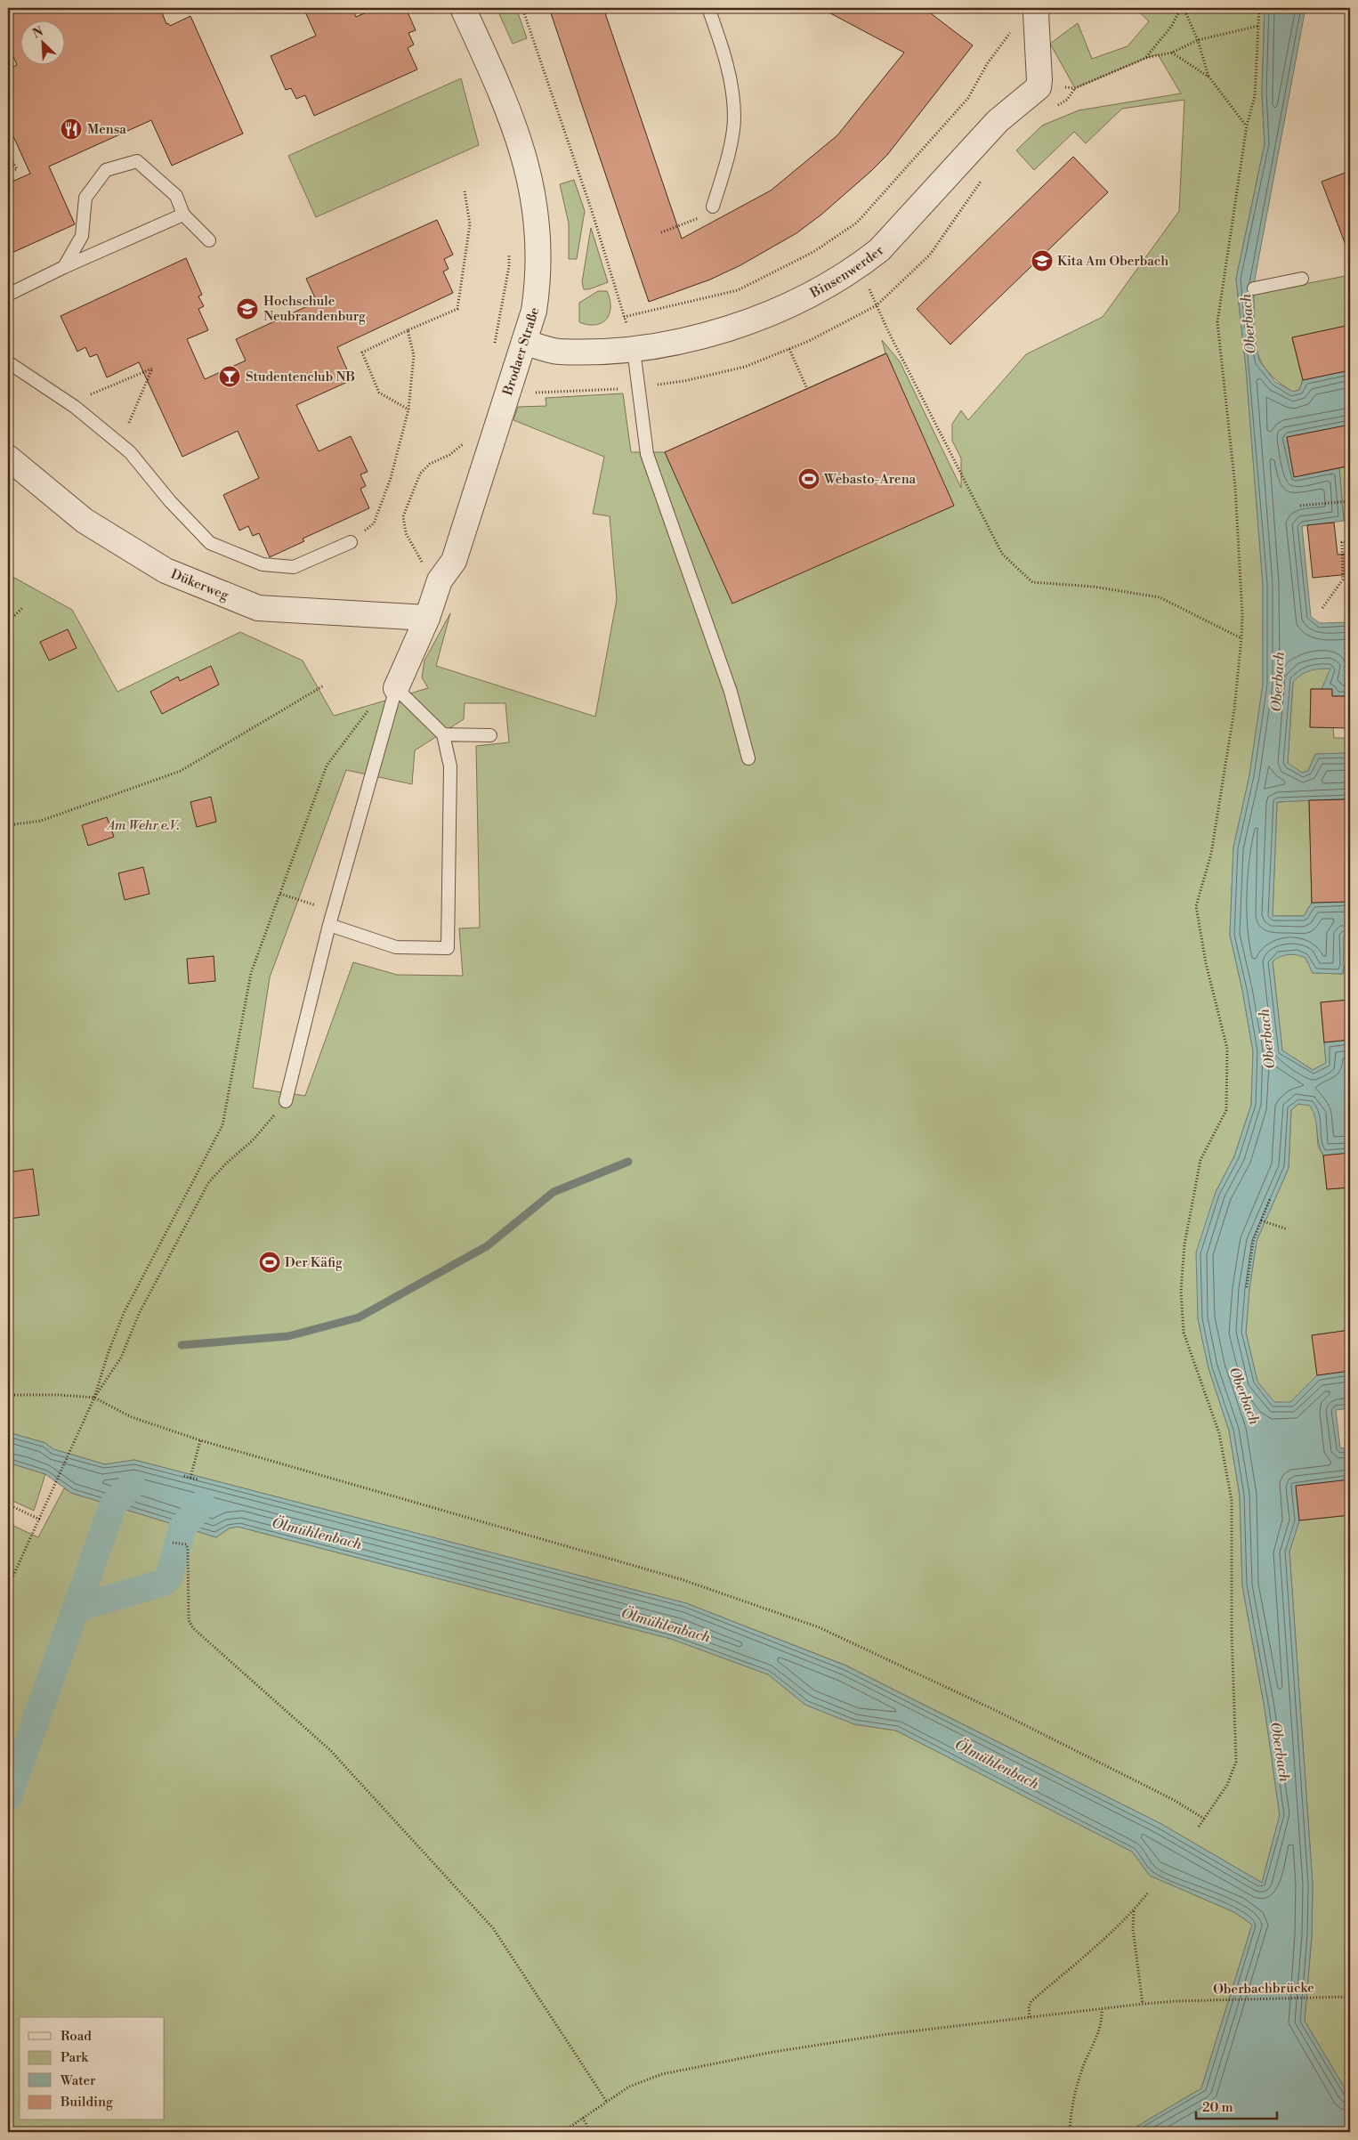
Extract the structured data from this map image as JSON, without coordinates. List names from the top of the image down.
{
  "streets": {
    "street": ["Binsenwerder", "Brodaer Straße", "Dükerweg"],
    "path": ["Oberbachbrücke"]
  },
  "crossings": [
    ["Binsenwerder", "Brodaer Straße"],
    ["Brodaer Straße", "Dükerweg"]
  ],
  "water": ["Oberbach", "Ölmühlenbach"],
  "parks": ["Am Wehr e.V."],
  "places": {
    "restaurant": ["Mensa"],
    "school or university": ["Kita Am Oberbach", "Hochschule Neubrandenburg"],
    "bar": ["Studentenclub NB"],
    "sports": ["Webasto-Arena", "Der Käfig"]
  },
  "legend": [
    "Road",
    "Park",
    "Water",
    "Building"
  ],
  "scale_bar": "20 m",
  "north": "top left"
}
